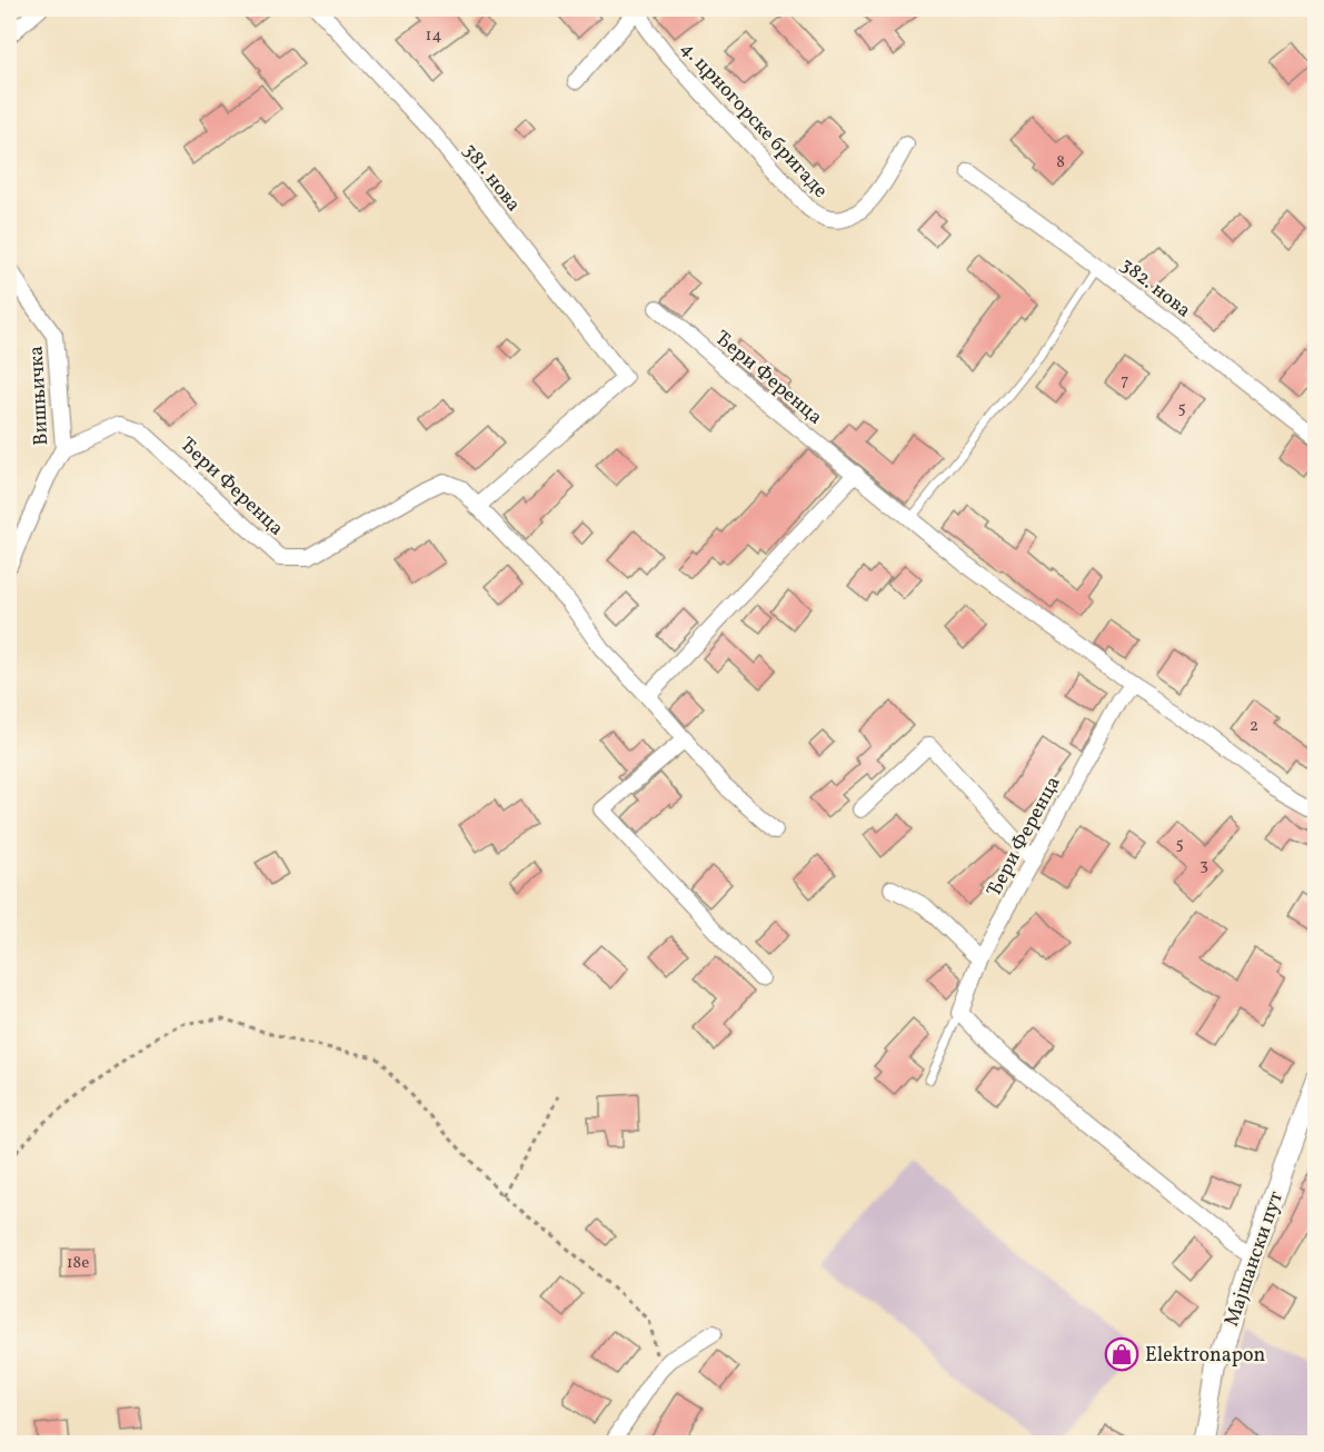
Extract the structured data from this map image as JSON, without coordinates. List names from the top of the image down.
{
  "streets": {
    "street": [
      "4. црногорске бригаде",
      "381. нова",
      "382. нова",
      "Ђери Ференца",
      "Вишњичка",
      "Мајшански пут"
    ]
  },
  "crossings": [
    ["381. нова", "Ђери Ференца"],
    ["Ђери Ференца", "Вишњичка"]
  ],
  "places": {
    "shop": ["Elektronapon"]
  },
  "house_numbers": [
    "14",
    "8",
    "7",
    "5",
    "2",
    "5",
    "3",
    "18e"
  ]
}
